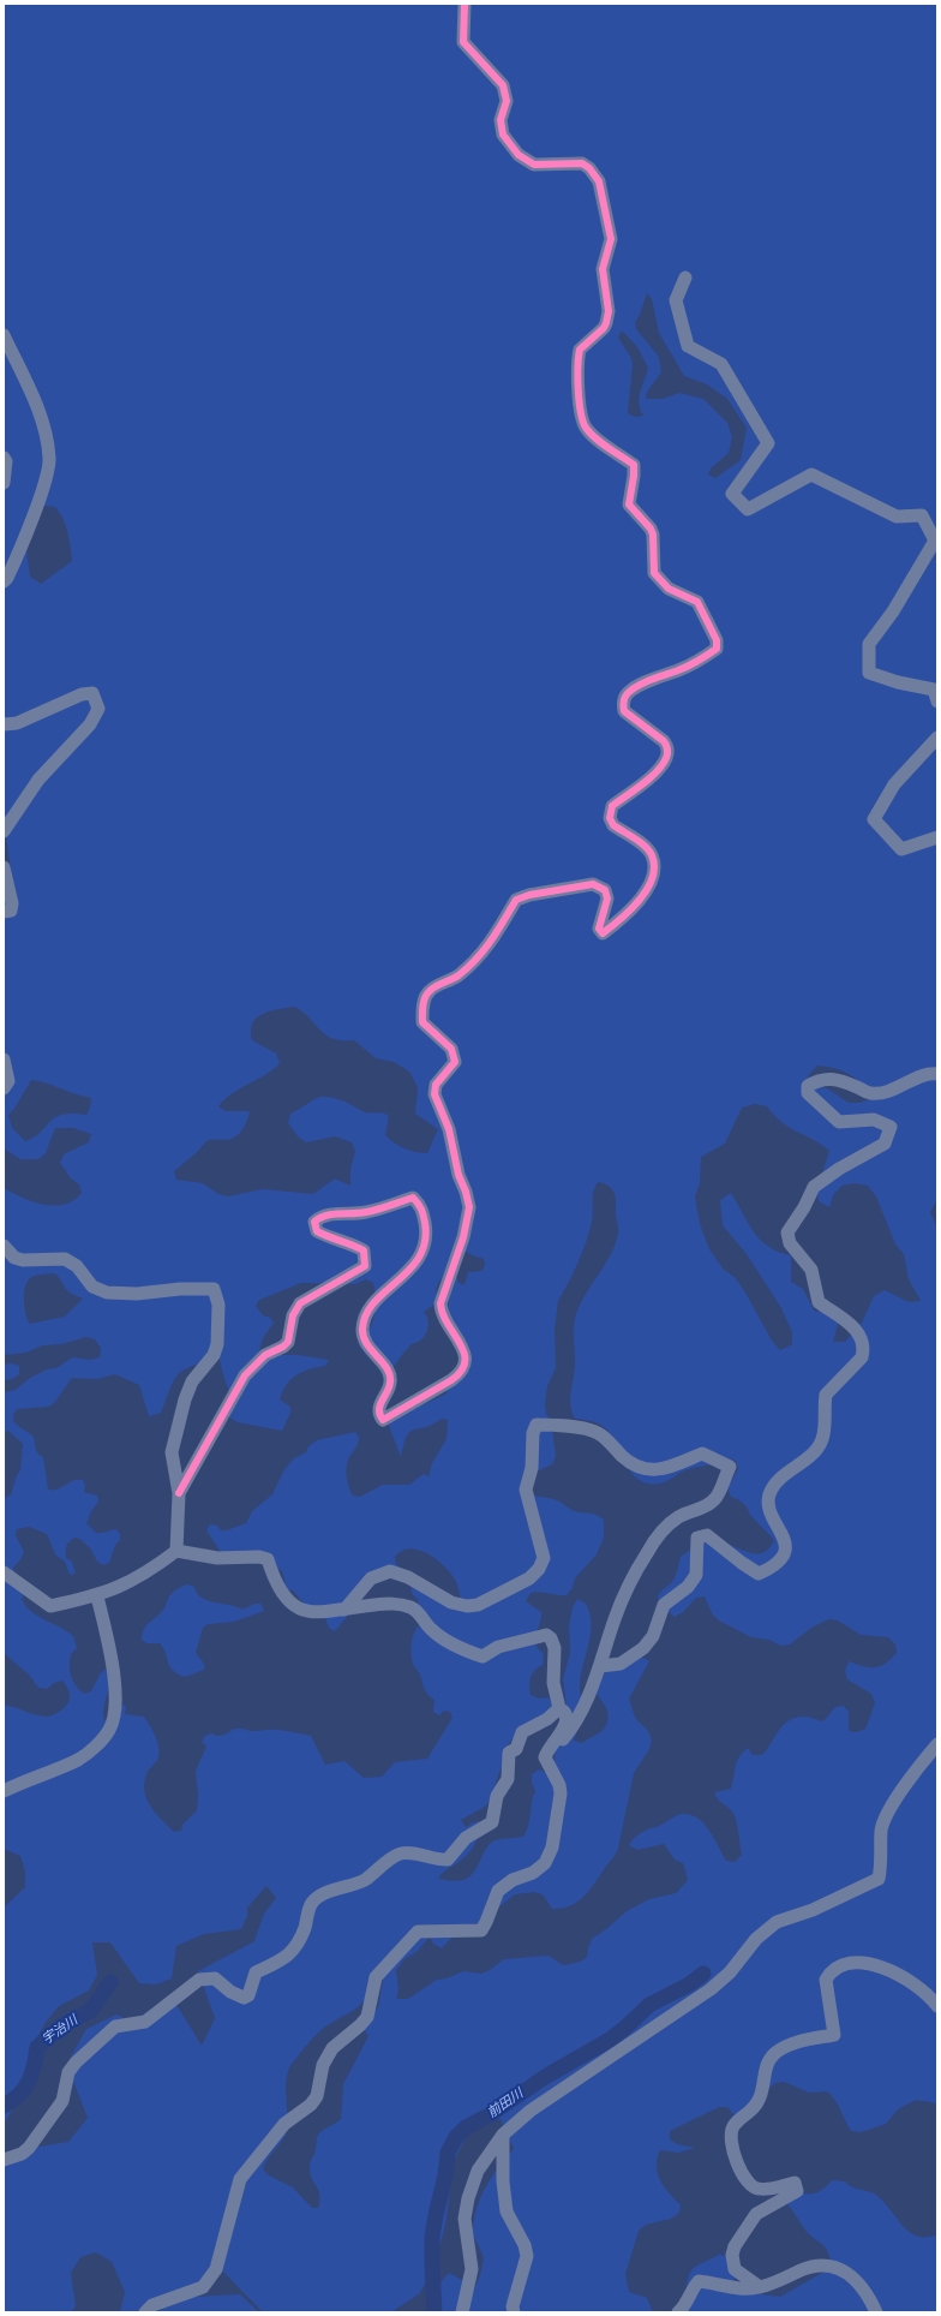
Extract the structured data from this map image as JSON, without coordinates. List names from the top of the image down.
{
  "water": ["宇治川", "前田川"]
}
